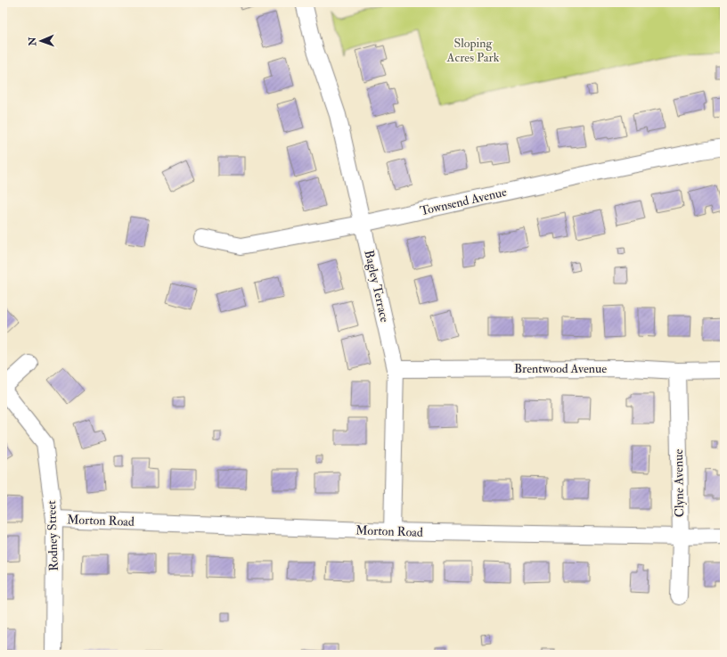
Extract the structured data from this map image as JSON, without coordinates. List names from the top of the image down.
{
  "streets": {
    "street": [
      "Townsend Avenue",
      "Bagley Terrace",
      "Brentwood Avenue",
      "Clyne Avenue",
      "Morton Road",
      "Rodney Street"
    ]
  },
  "crossings": [
    ["Townsend Avenue", "Bagley Terrace"],
    ["Bagley Terrace", "Brentwood Avenue"],
    ["Bagley Terrace", "Morton Road"],
    ["Brentwood Avenue", "Clyne Avenue"],
    ["Clyne Avenue", "Morton Road"],
    ["Morton Road", "Rodney Street"]
  ],
  "parks": ["Sloping Acres Park"],
  "north": "left"
}
